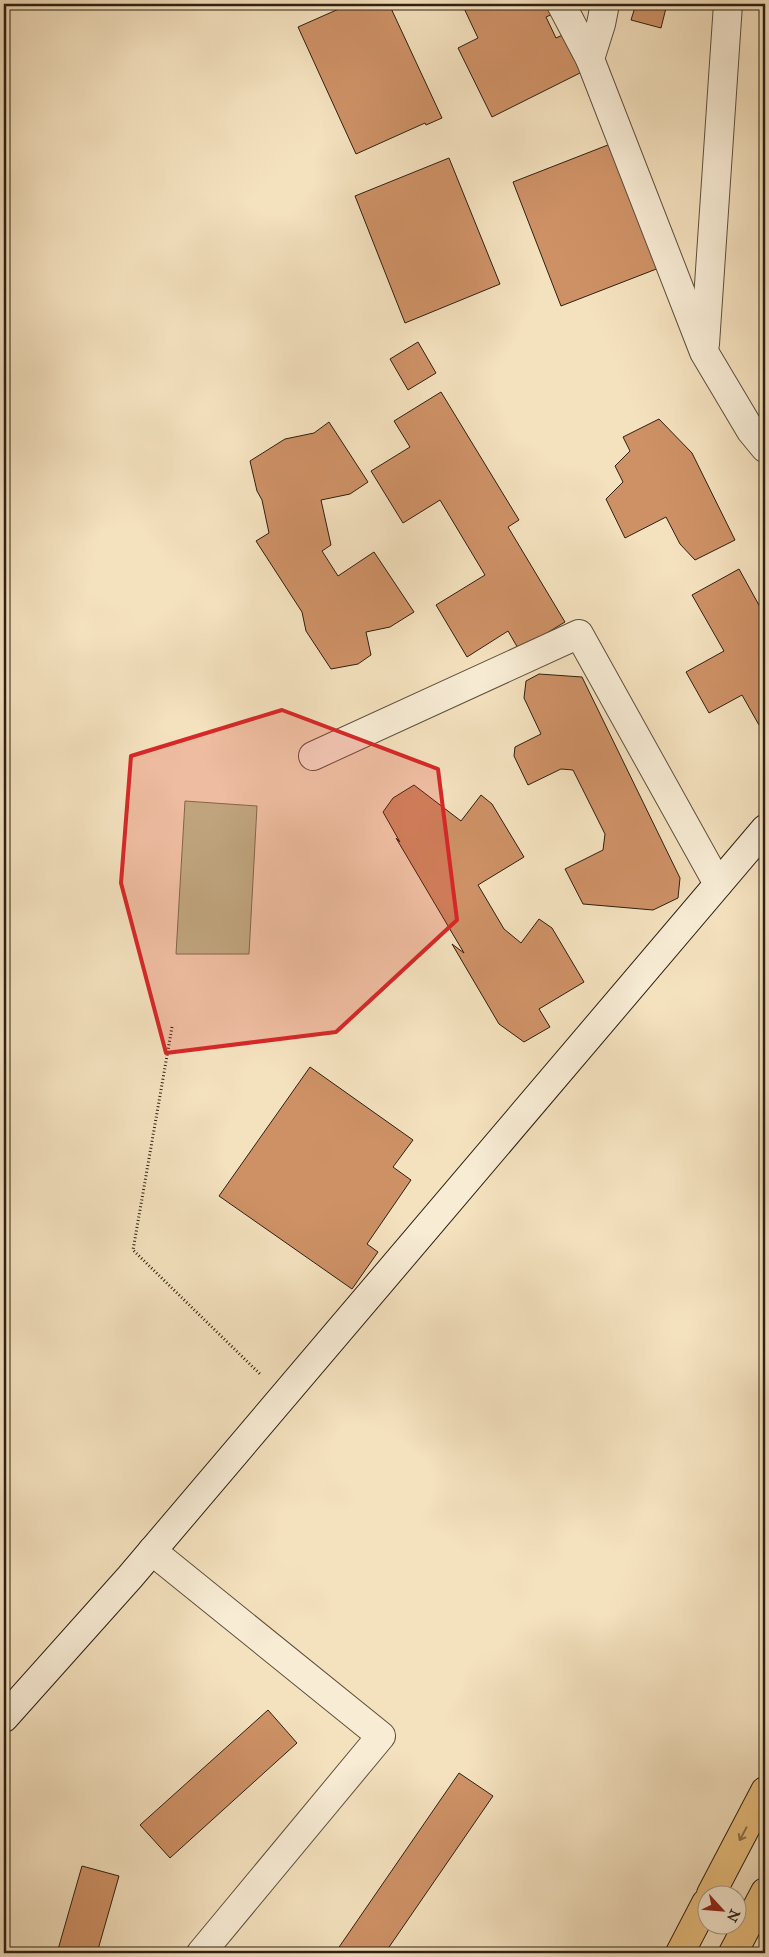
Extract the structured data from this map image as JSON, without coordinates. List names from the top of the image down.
{
  "north": "bottom right"
}
